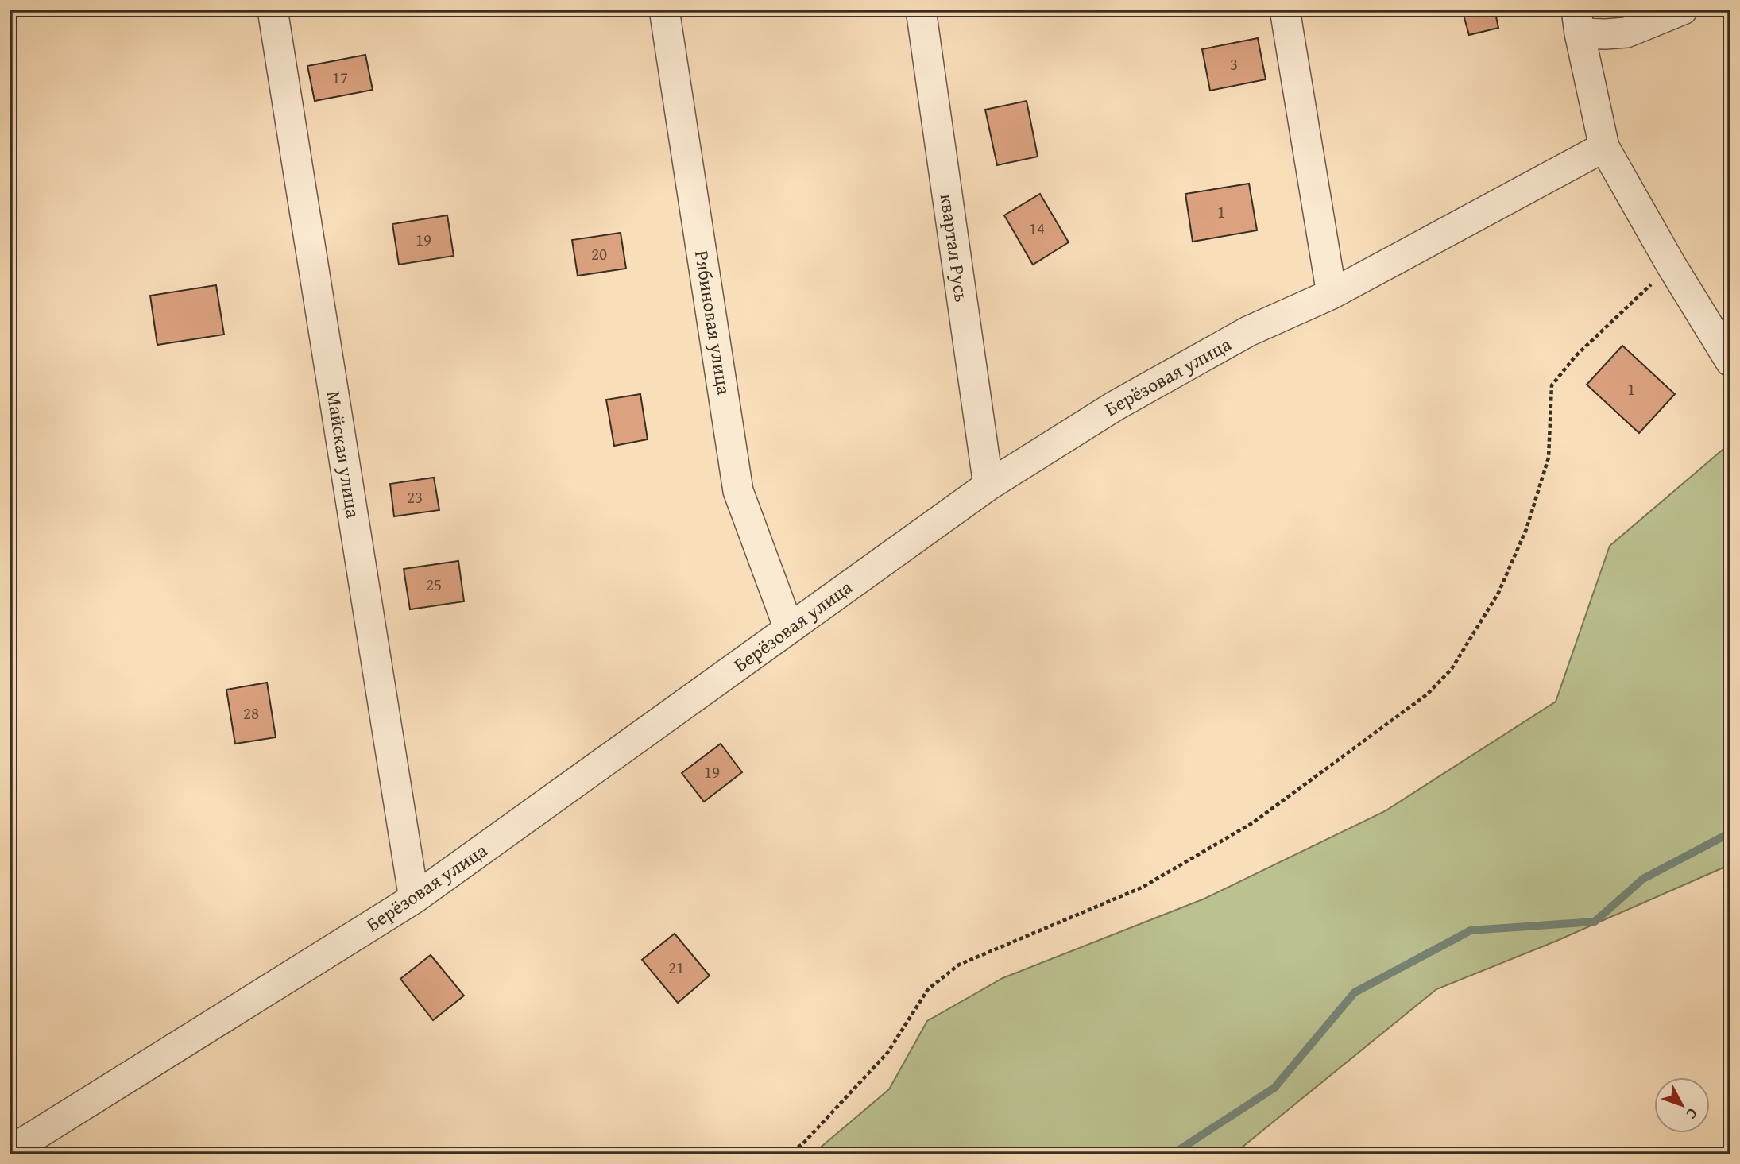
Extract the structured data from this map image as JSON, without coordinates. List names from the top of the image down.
{
  "streets": {
    "street": [
      "квартал Русь",
      "Рябиновая улица",
      "Берёзовая улица",
      "Майская улица"
    ]
  },
  "crossings": [
    ["квартал Русь", "Берёзовая улица"],
    ["Рябиновая улица", "Берёзовая улица"],
    ["Берёзовая улица", "Майская улица"]
  ],
  "house_numbers": [
    "3",
    "17",
    "1",
    "14",
    "19",
    "20",
    "1",
    "23",
    "25",
    "28",
    "19",
    "21"
  ],
  "north": "bottom right"
}
